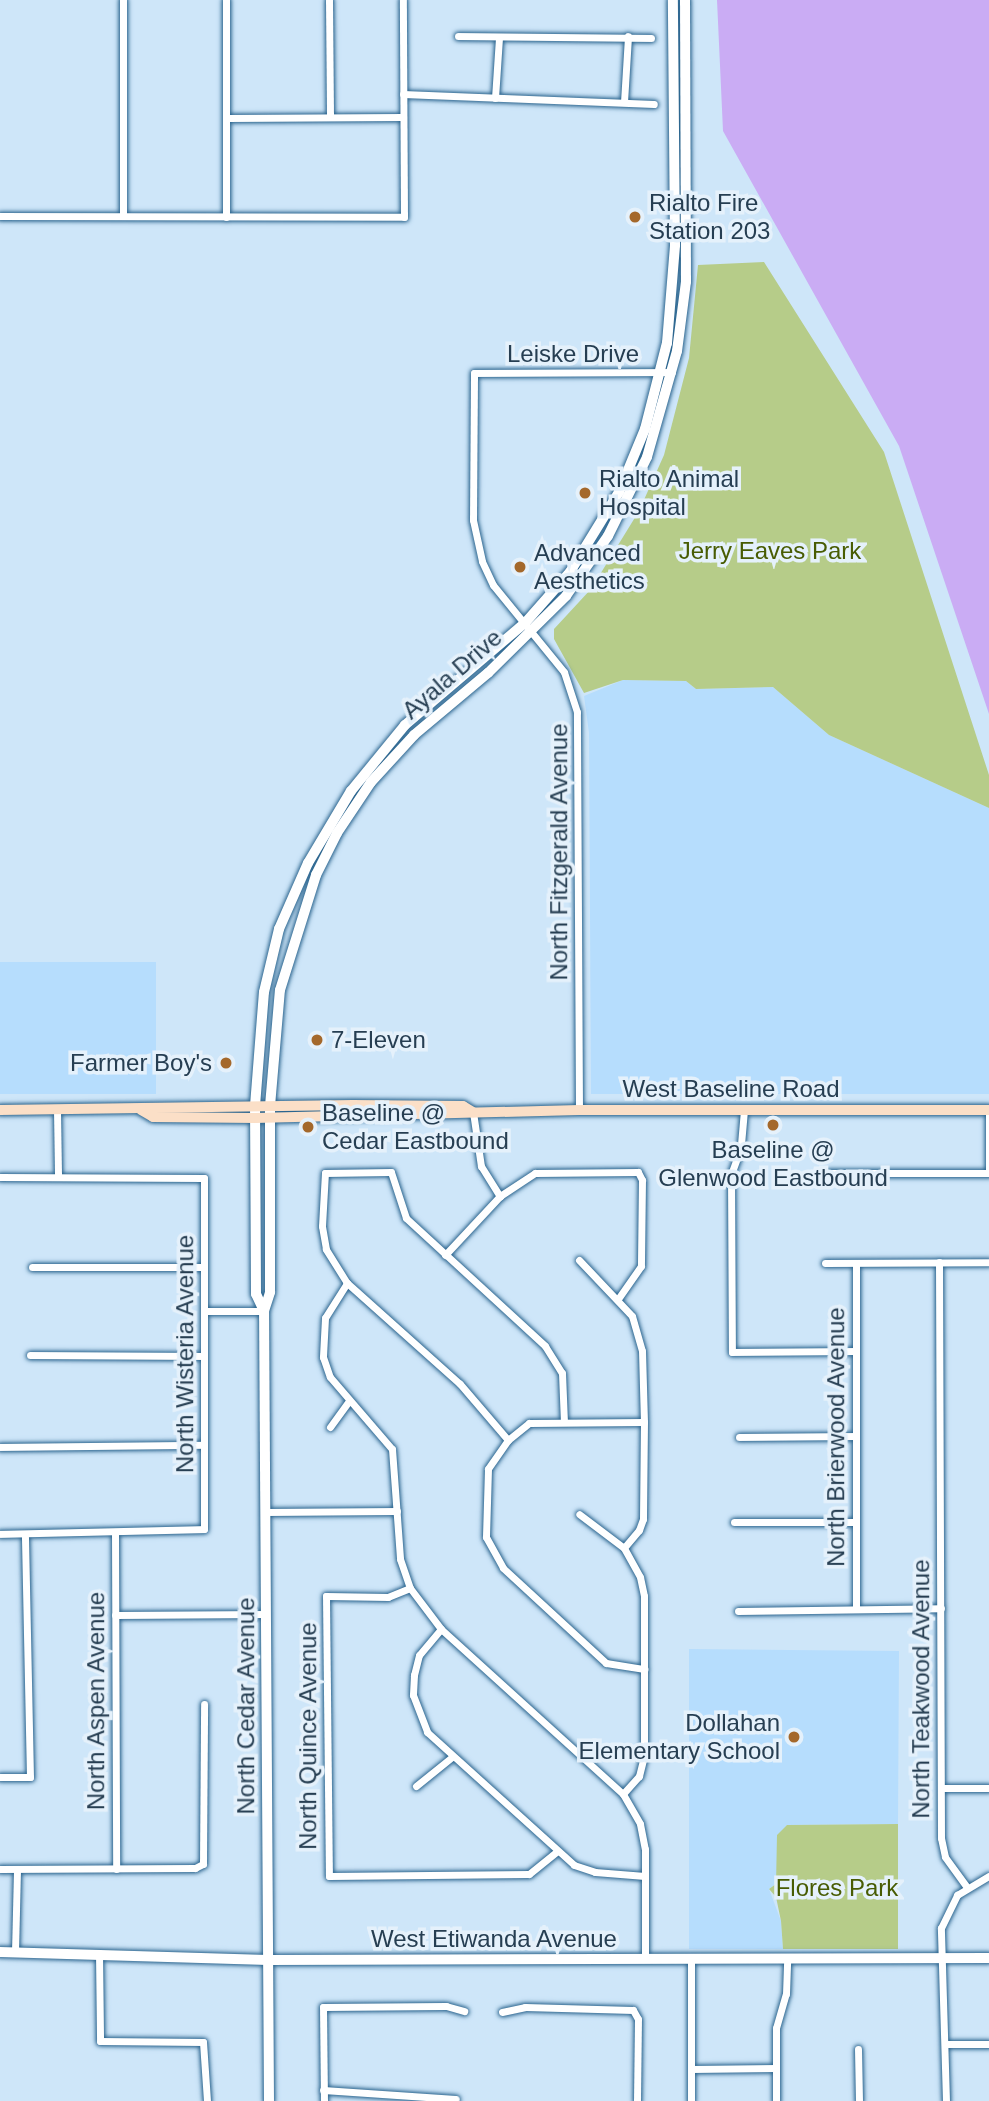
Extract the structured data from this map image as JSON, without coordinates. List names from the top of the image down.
{
  "streets": {
    "main road": [
      "Ayala Drive",
      "West Baseline Road",
      "North Cedar Avenue",
      "West Etiwanda Avenue"
    ],
    "street": [
      "Leiske Drive",
      "North Fitzgerald Avenue",
      "North Wisteria Avenue",
      "North Brierwood Avenue",
      "North Teakwood Avenue",
      "North Aspen Avenue",
      "North Quince Avenue"
    ]
  },
  "crossings": [
    ["Leiske Drive", "Ayala Drive"],
    ["Leiske Drive", "North Fitzgerald Avenue"],
    ["Ayala Drive", "North Fitzgerald Avenue"],
    ["Ayala Drive", "West Baseline Road"],
    ["Ayala Drive", "North Cedar Avenue"],
    ["North Fitzgerald Avenue", "West Baseline Road"],
    ["West Baseline Road", "North Cedar Avenue"],
    ["North Wisteria Avenue", "North Aspen Avenue"],
    ["North Cedar Avenue", "West Etiwanda Avenue"]
  ],
  "parks": ["Jerry Eaves Park", "Flores Park"],
  "places": [
    "Rialto Fire Station 203",
    "Rialto Animal Hospital",
    "Advanced Aesthetics",
    "7-Eleven",
    "Farmer Boy's",
    "Baseline @ Glenwood Eastbound",
    "Baseline @ Cedar Eastbound",
    "Dollahan Elementary School"
  ]
}
